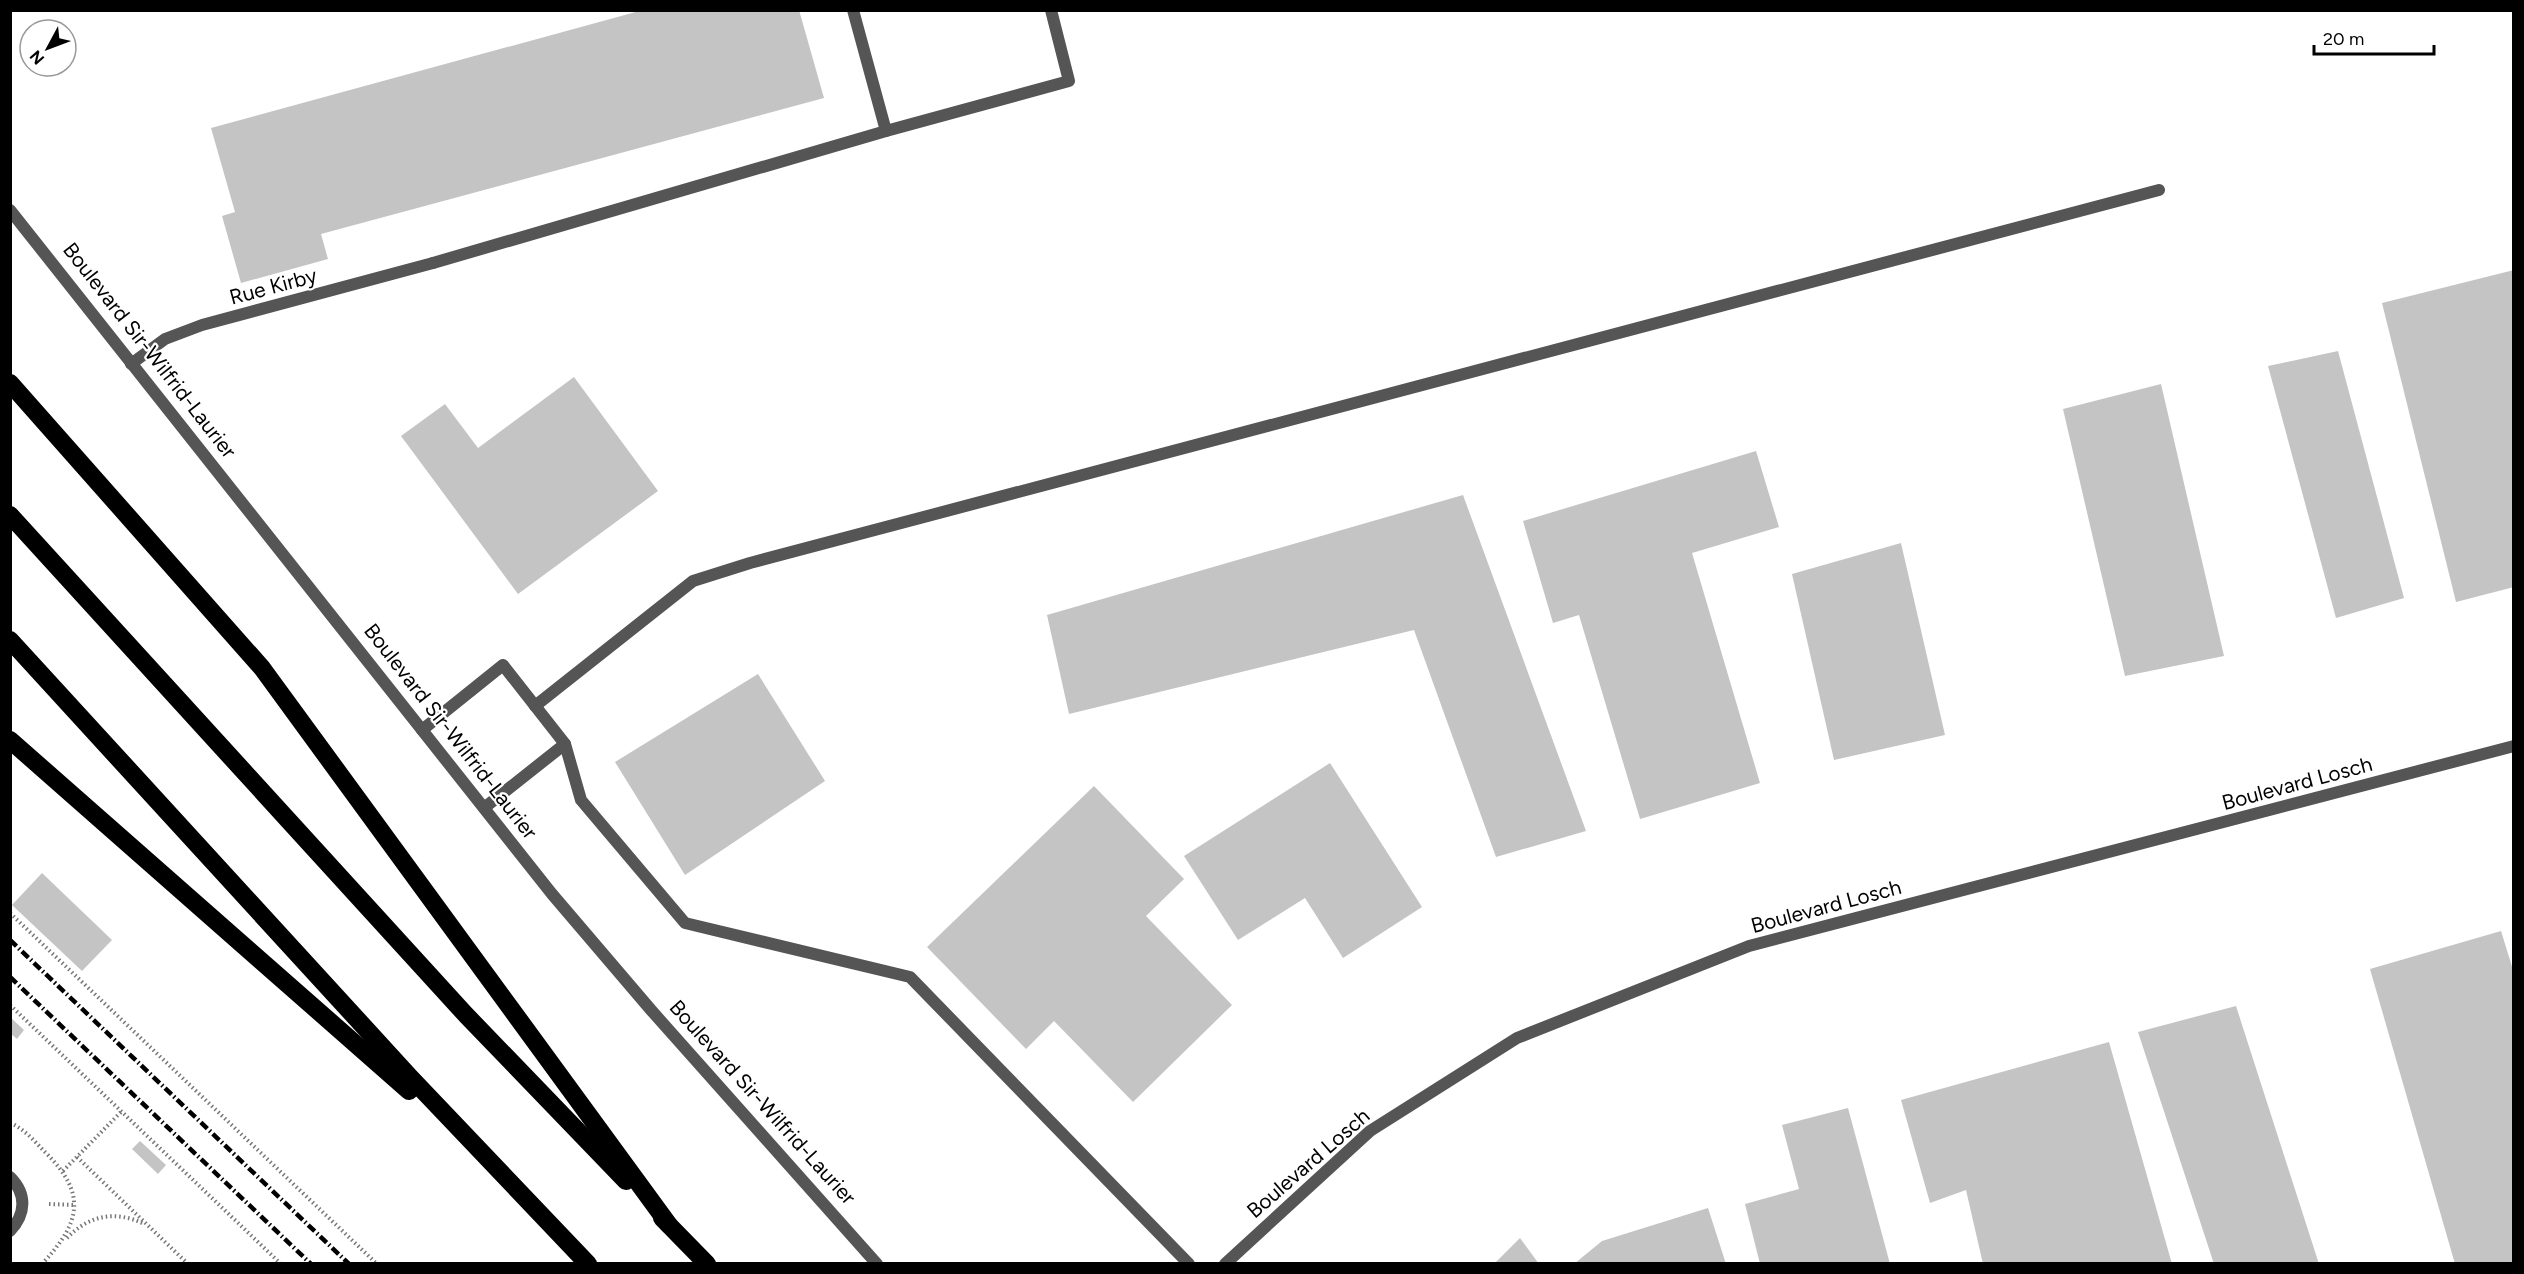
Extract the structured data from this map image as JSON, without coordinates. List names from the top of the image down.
{
  "streets": {
    "street": ["Rue Kirby", "Boulevard Sir-Wilfrid-Laurier", "Boulevard Losch"]
  },
  "crossings": [
    ["Rue Kirby", "Boulevard Sir-Wilfrid-Laurier"]
  ],
  "scale_bar": "20 m",
  "north": "bottom left"
}
